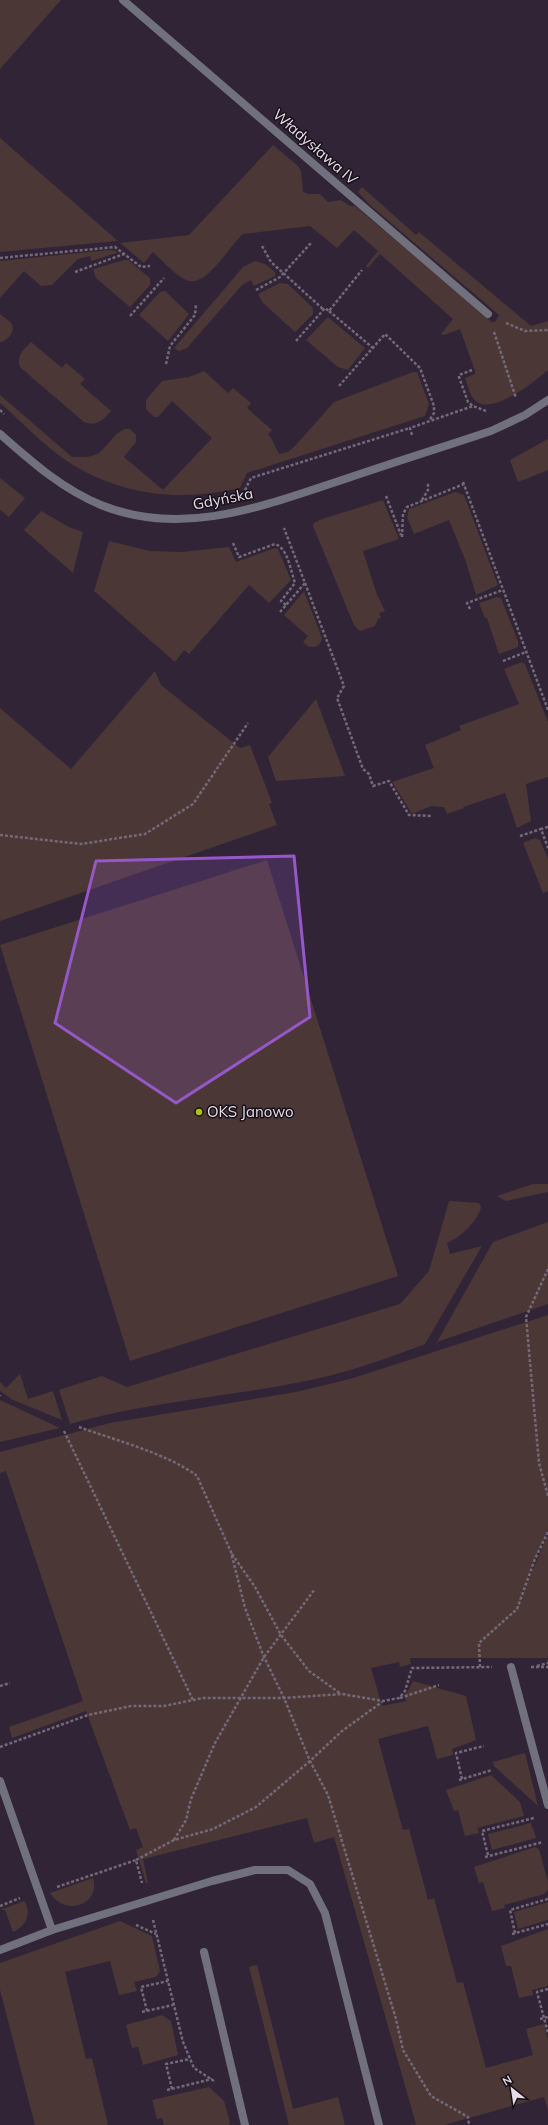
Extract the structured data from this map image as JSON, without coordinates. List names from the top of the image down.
{
  "streets": {
    "street": ["Władysława IV", "Gdyńska"]
  },
  "places": ["OKS Janowo"],
  "north": "top left"
}
